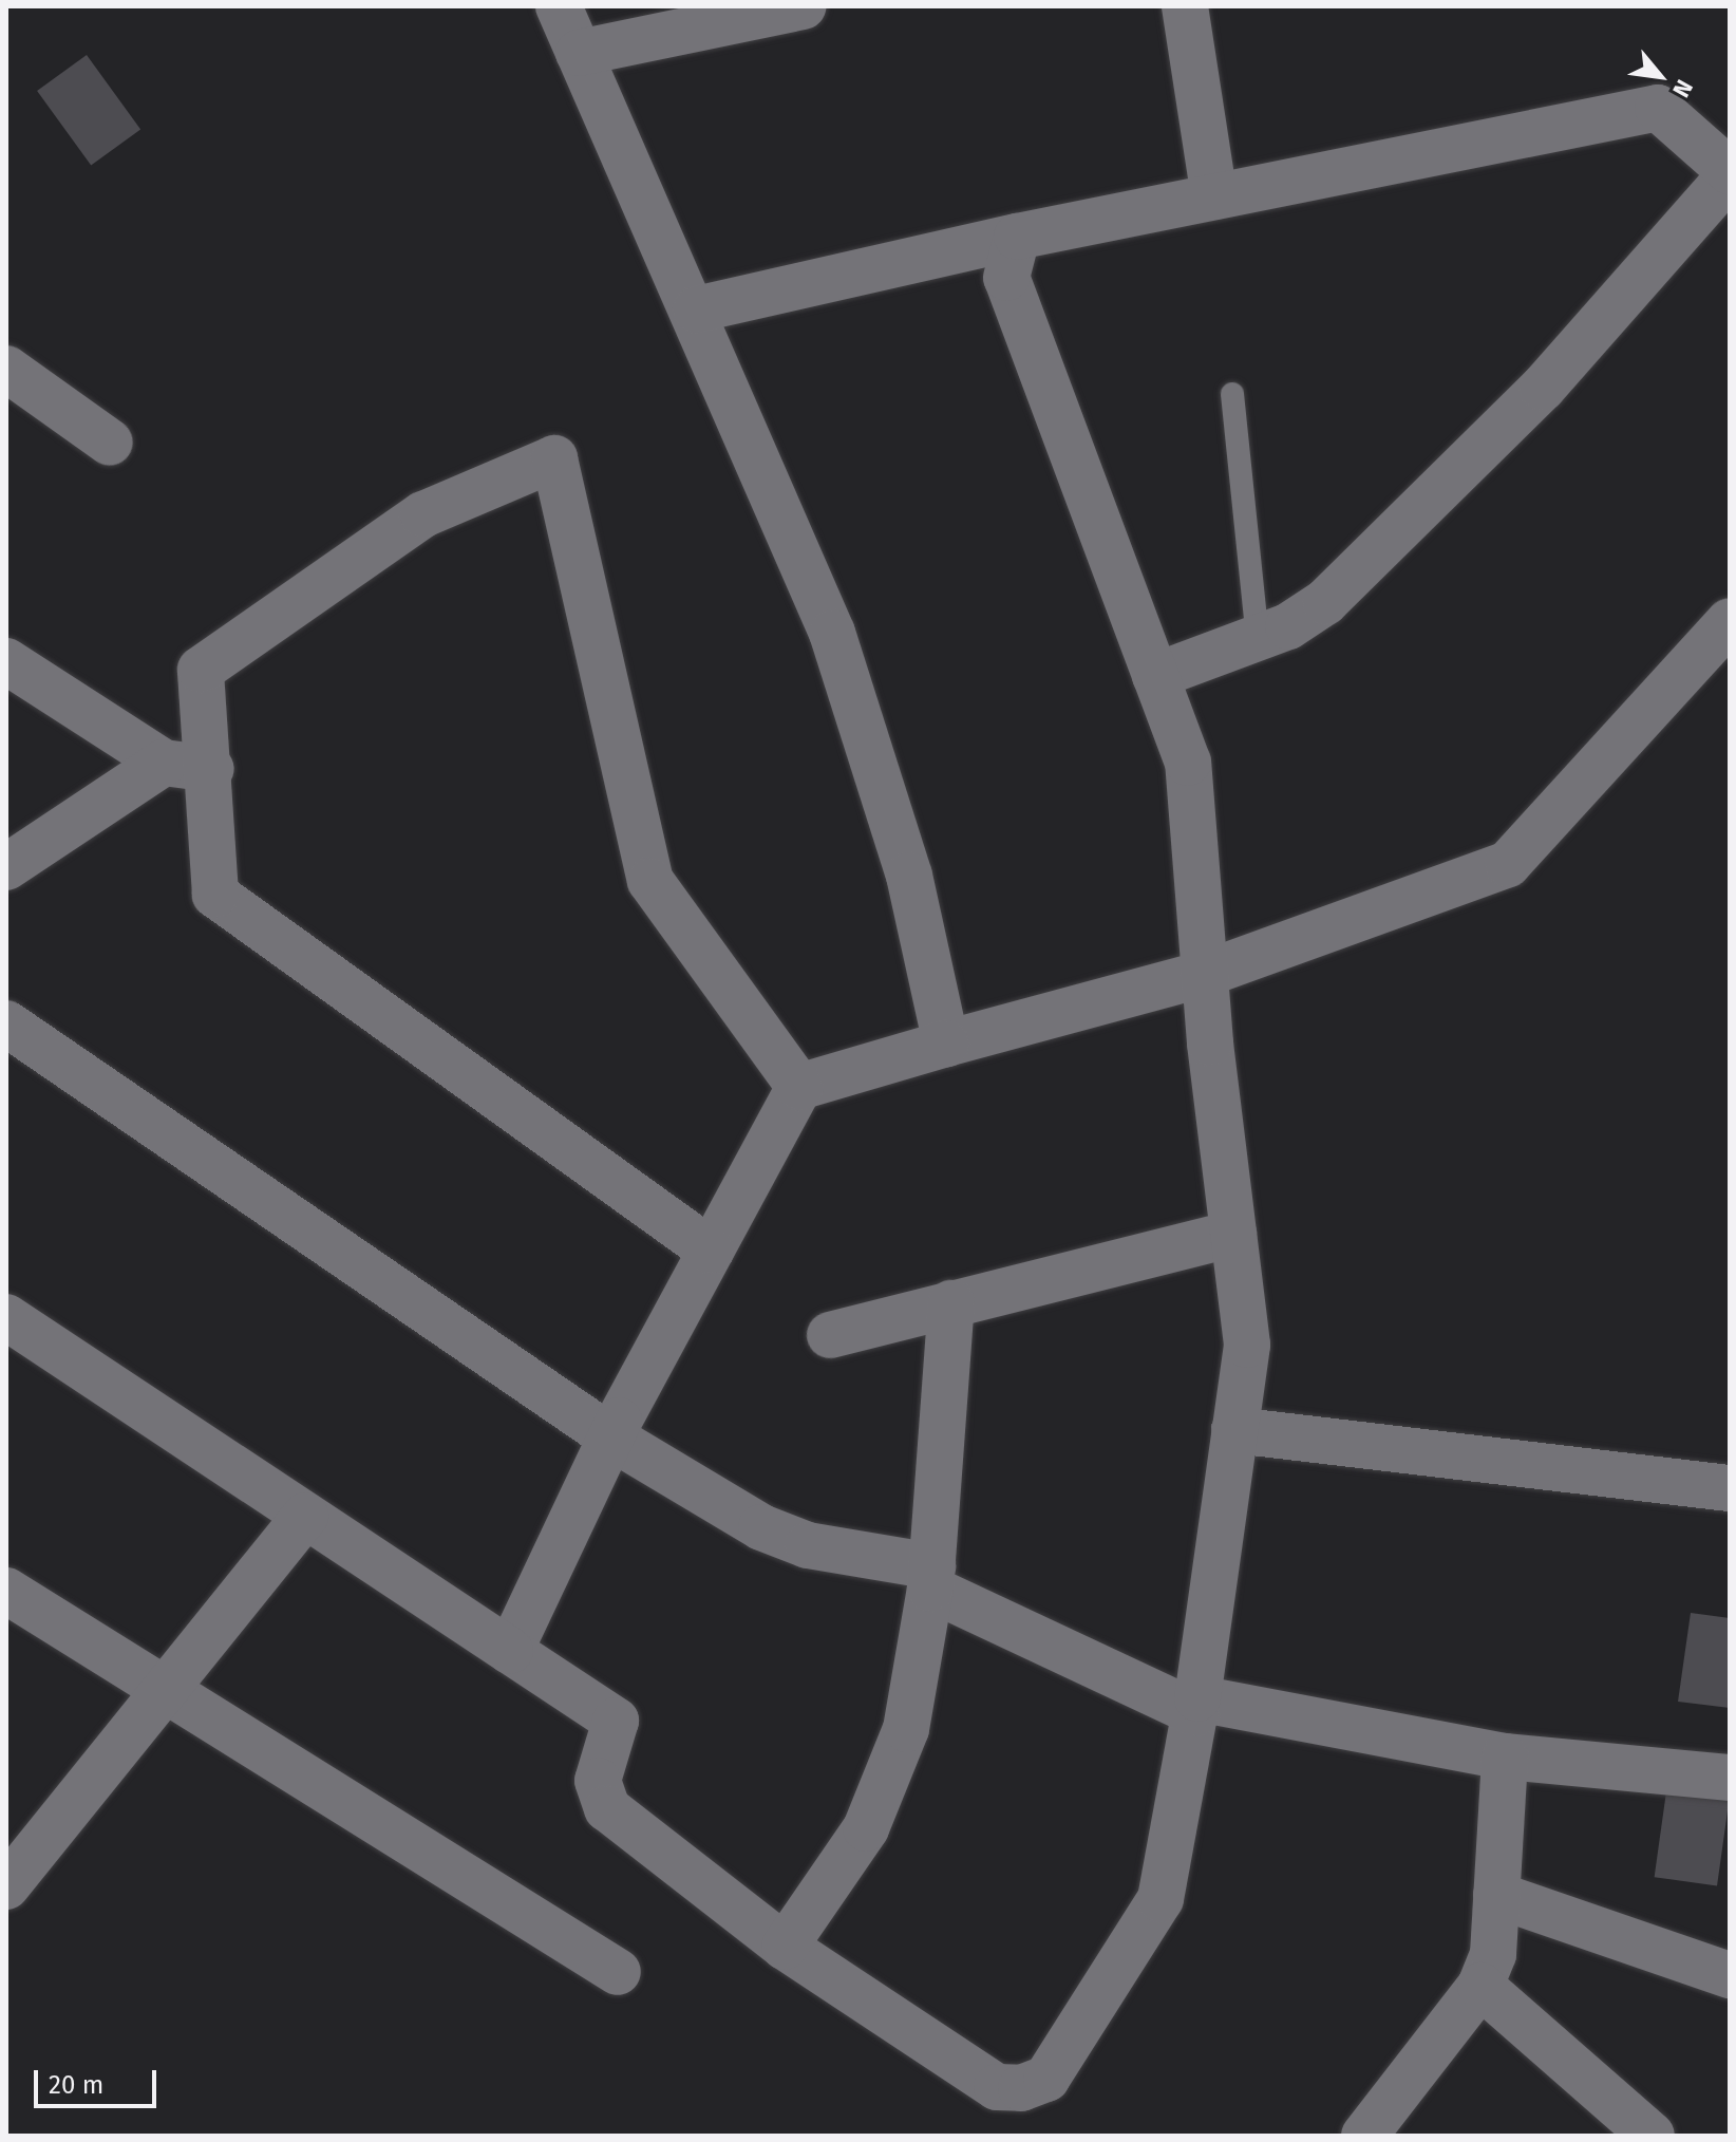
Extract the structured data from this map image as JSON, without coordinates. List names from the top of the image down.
{
  "scale_bar": "20 m",
  "north": "bottom right"
}
